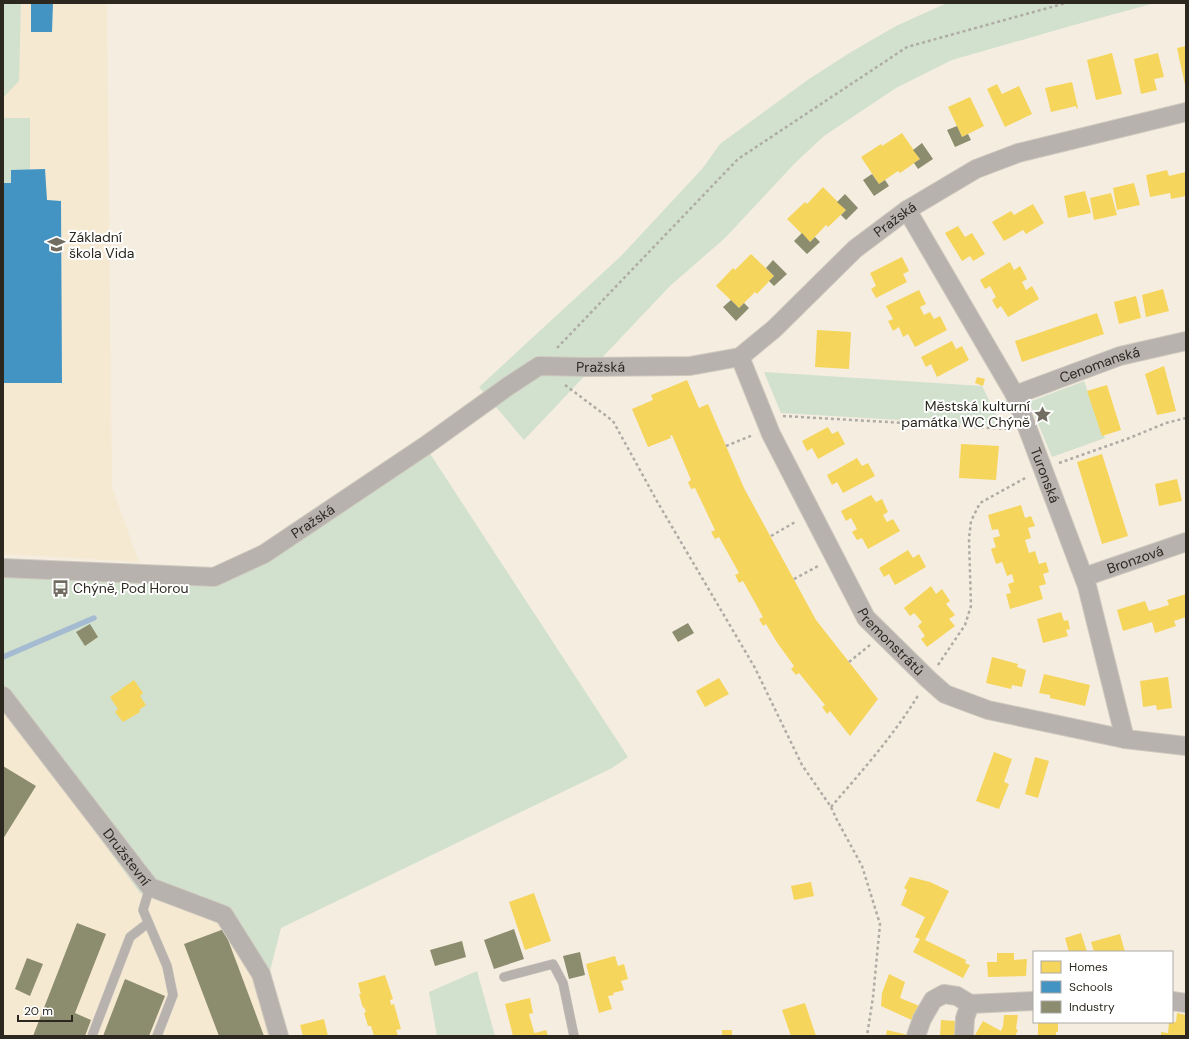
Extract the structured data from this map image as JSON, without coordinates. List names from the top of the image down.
{
  "streets": {
    "street": [
      "Pražská",
      "Cenomanská",
      "Turonská",
      "Bronzová",
      "Premonstrátů",
      "Družstevní"
    ]
  },
  "crossings": [
    ["Pražská", "Turonská"],
    ["Pražská", "Premonstrátů"],
    ["Cenomanská", "Turonská"],
    ["Turonská", "Bronzová"],
    ["Turonská", "Premonstrátů"]
  ],
  "places": {
    "school or university": ["Základní škola Vida"],
    "place": ["Městská kulturní památka WC Chýně"],
    "bus stop": ["Chýně, Pod Horou"]
  },
  "legend": ["Homes", "Schools", "Industry"],
  "scale_bar": "20 m"
}
